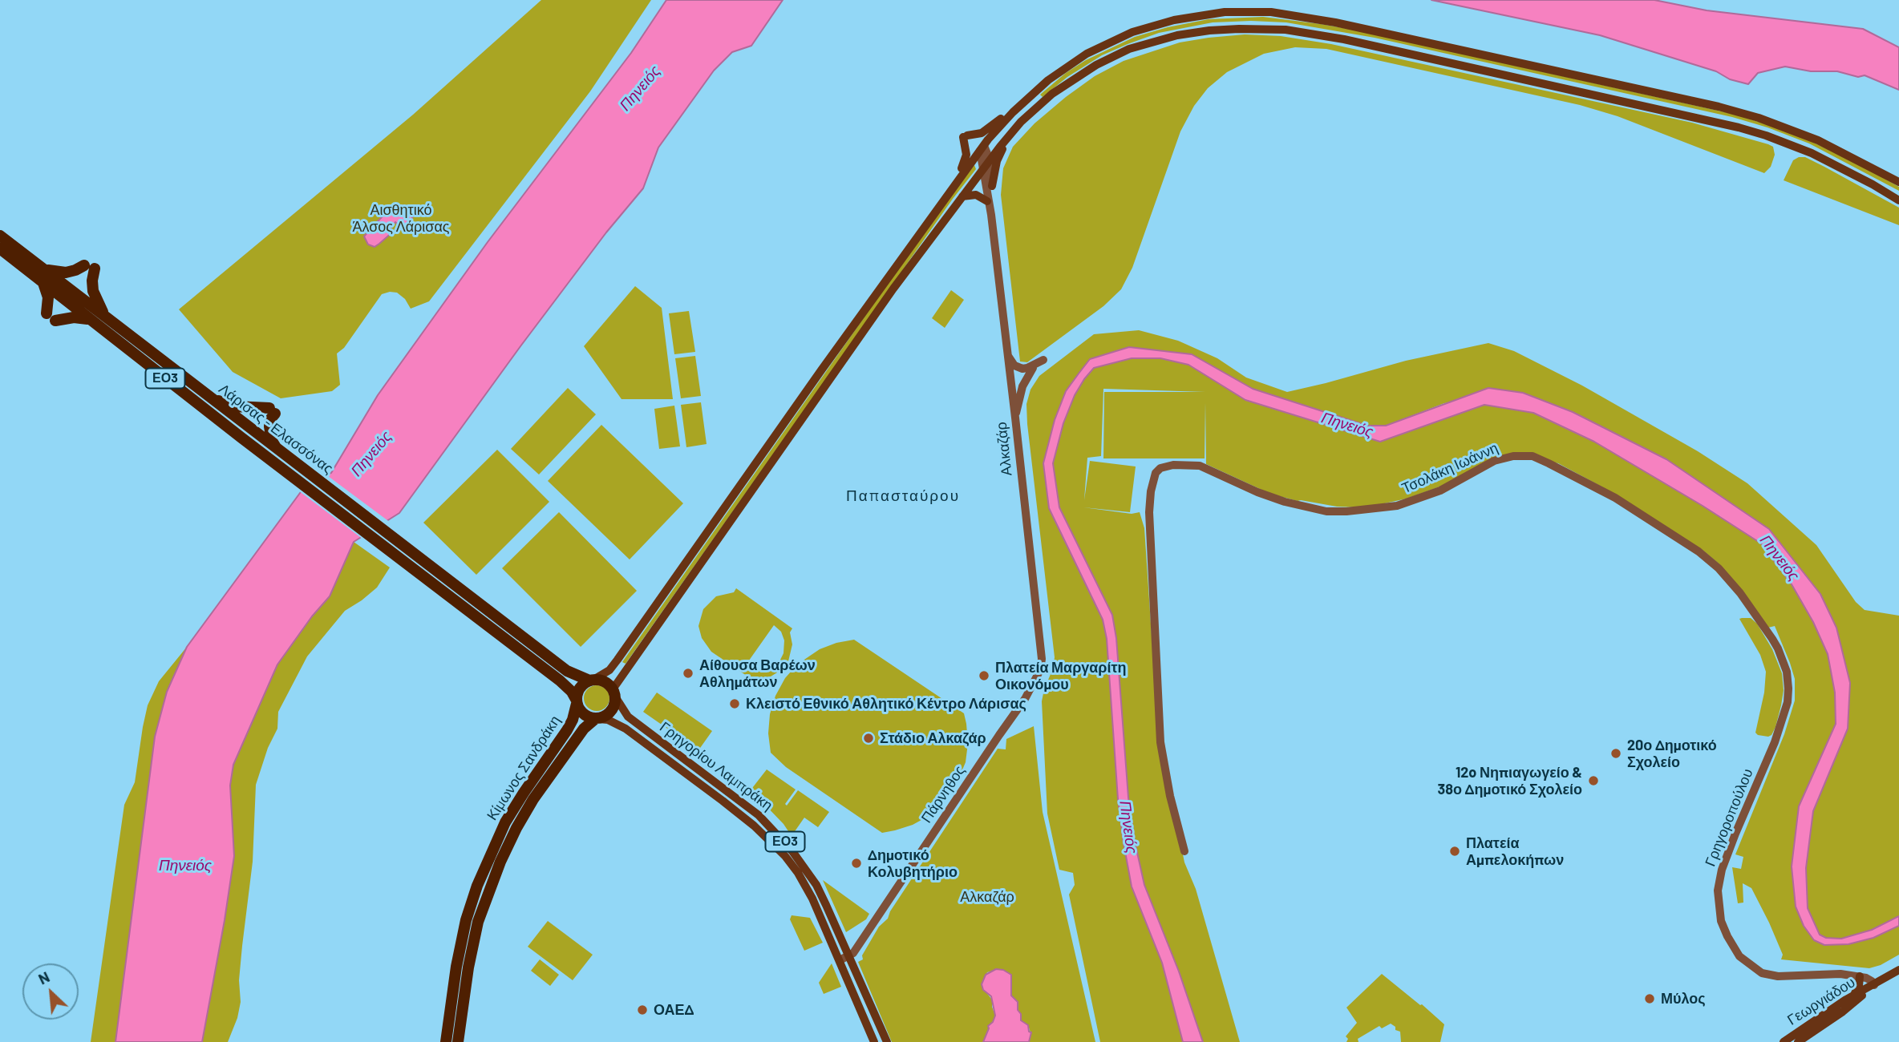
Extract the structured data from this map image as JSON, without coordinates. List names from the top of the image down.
{
  "streets": {
    "highway": ["ΕΟ3", "Λάρισας - Ελασσόνας", "Κίμωνος Σανδράκη"],
    "main road": ["Γρηγορίου Λαμπράκη", "Γεωργιάδου"],
    "street": [
      "Αλκαζάρ",
      "Τσολάκη Ιωάννη",
      "Πάρνηθος",
      "Γρηγοροπούλου"
    ]
  },
  "crossings": [
    ["ΕΟ3", "Λάρισας - Ελασσόνας"],
    ["ΕΟ3", "Γρηγορίου Λαμπράκη"],
    ["ΕΟ3", "Κίμωνος Σανδράκη"],
    ["Λάρισας - Ελασσόνας", "Γρηγορίου Λαμπράκη"],
    ["Λάρισας - Ελασσόνας", "Κίμωνος Σανδράκη"],
    ["Αλκαζάρ", "Πάρνηθος"],
    ["Τσολάκη Ιωάννη", "Γρηγοροπούλου"],
    ["Γρηγορίου Λαμπράκη", "Κίμωνος Σανδράκη"],
    ["Γρηγορίου Λαμπράκη", "Πάρνηθος"],
    ["Γρηγοροπούλου", "Γεωργιάδου"]
  ],
  "districts": ["Παπασταύρου"],
  "water": ["Πηνειός"],
  "parks": ["Αισθητικό Άλσος Λάρισας", "Αλκαζάρ"],
  "places": [
    "Αίθουσα Βαρέων Αθλημάτων",
    "Πλατεία Μαργαρίτη Οικονόμου",
    "Κλειστό Εθνικό Αθλητικό Κέντρο Λάρισας",
    "Στάδιο Αλκαζάρ",
    "20ο Δημοτικό Σχολείο",
    "12o Νηπιαγωγείο & 38ο Δημοτικό Σχολείο",
    "Πλατεία Αμπελοκήπων",
    "Δημοτικό Κολυβητήριο",
    "Μύλος",
    "ΟΑΕΔ"
  ],
  "north": "top left"
}
